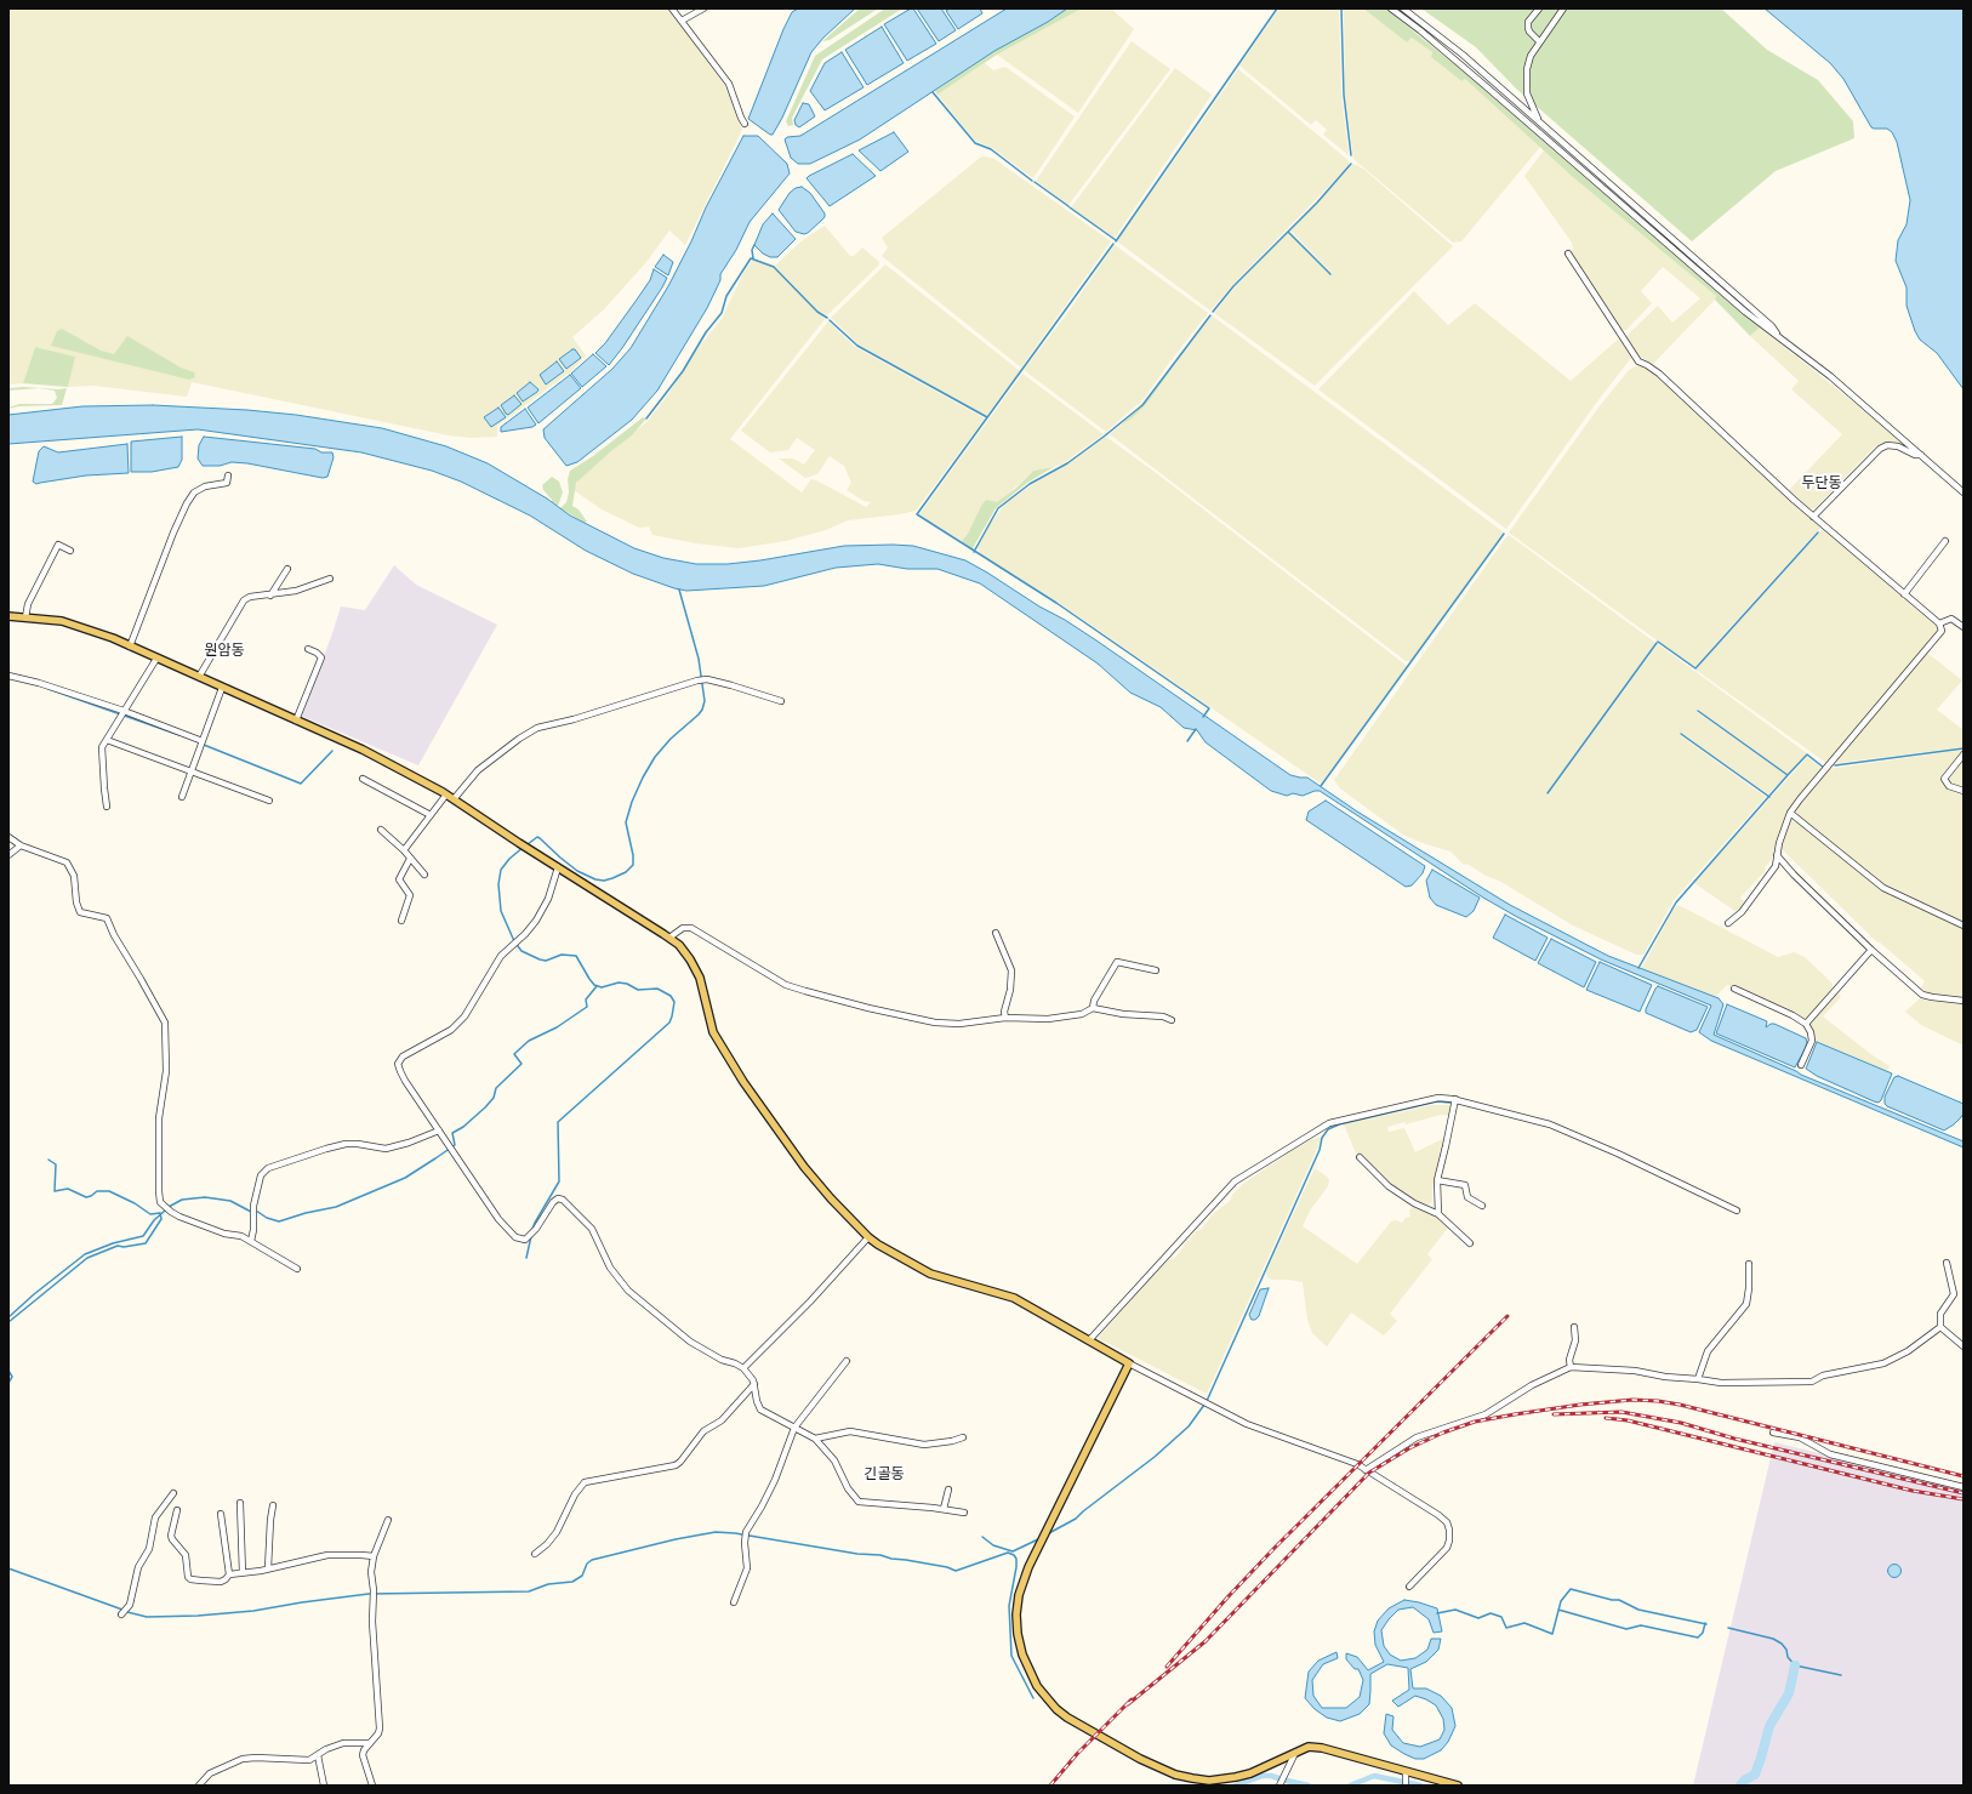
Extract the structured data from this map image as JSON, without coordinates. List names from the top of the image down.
{
  "districts": ["두단동", "원암동", "긴골동"]
}
